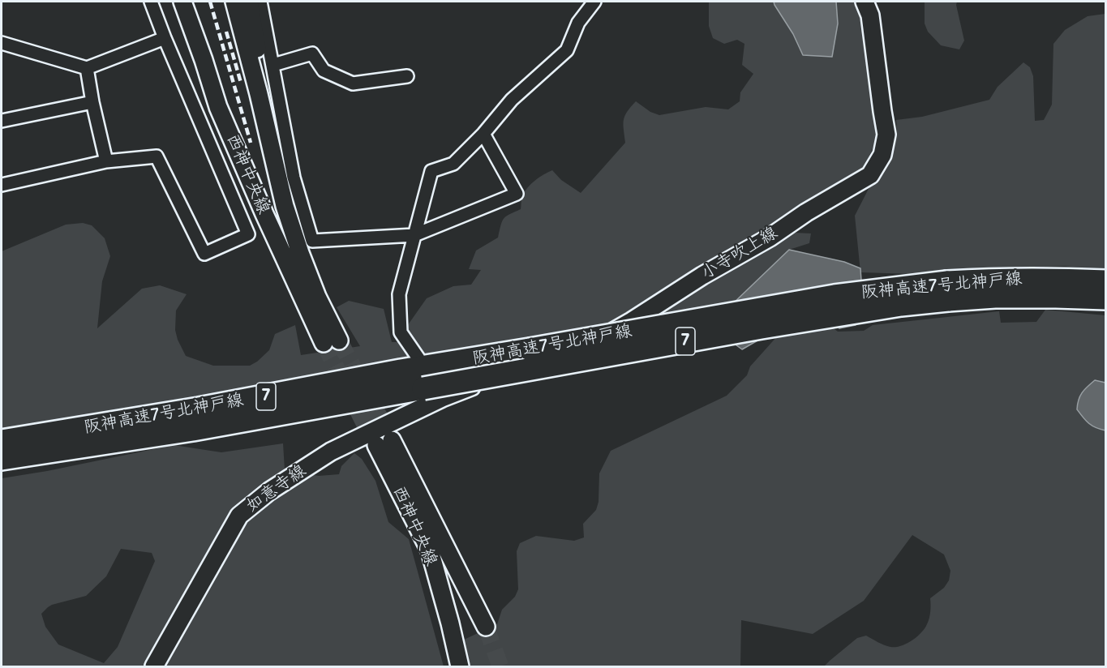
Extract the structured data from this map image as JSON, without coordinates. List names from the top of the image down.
{
  "streets": {
    "highway": ["阪神高速7号北神戸線", "7"],
    "street": ["西神中央線", "小寺吹上線", "如意寺線"]
  },
  "crossings": [
    ["小寺吹上線", "阪神高速7号北神戸線"],
    ["小寺吹上線", "如意寺線"],
    ["阪神高速7号北神戸線", "如意寺線"]
  ]
}
